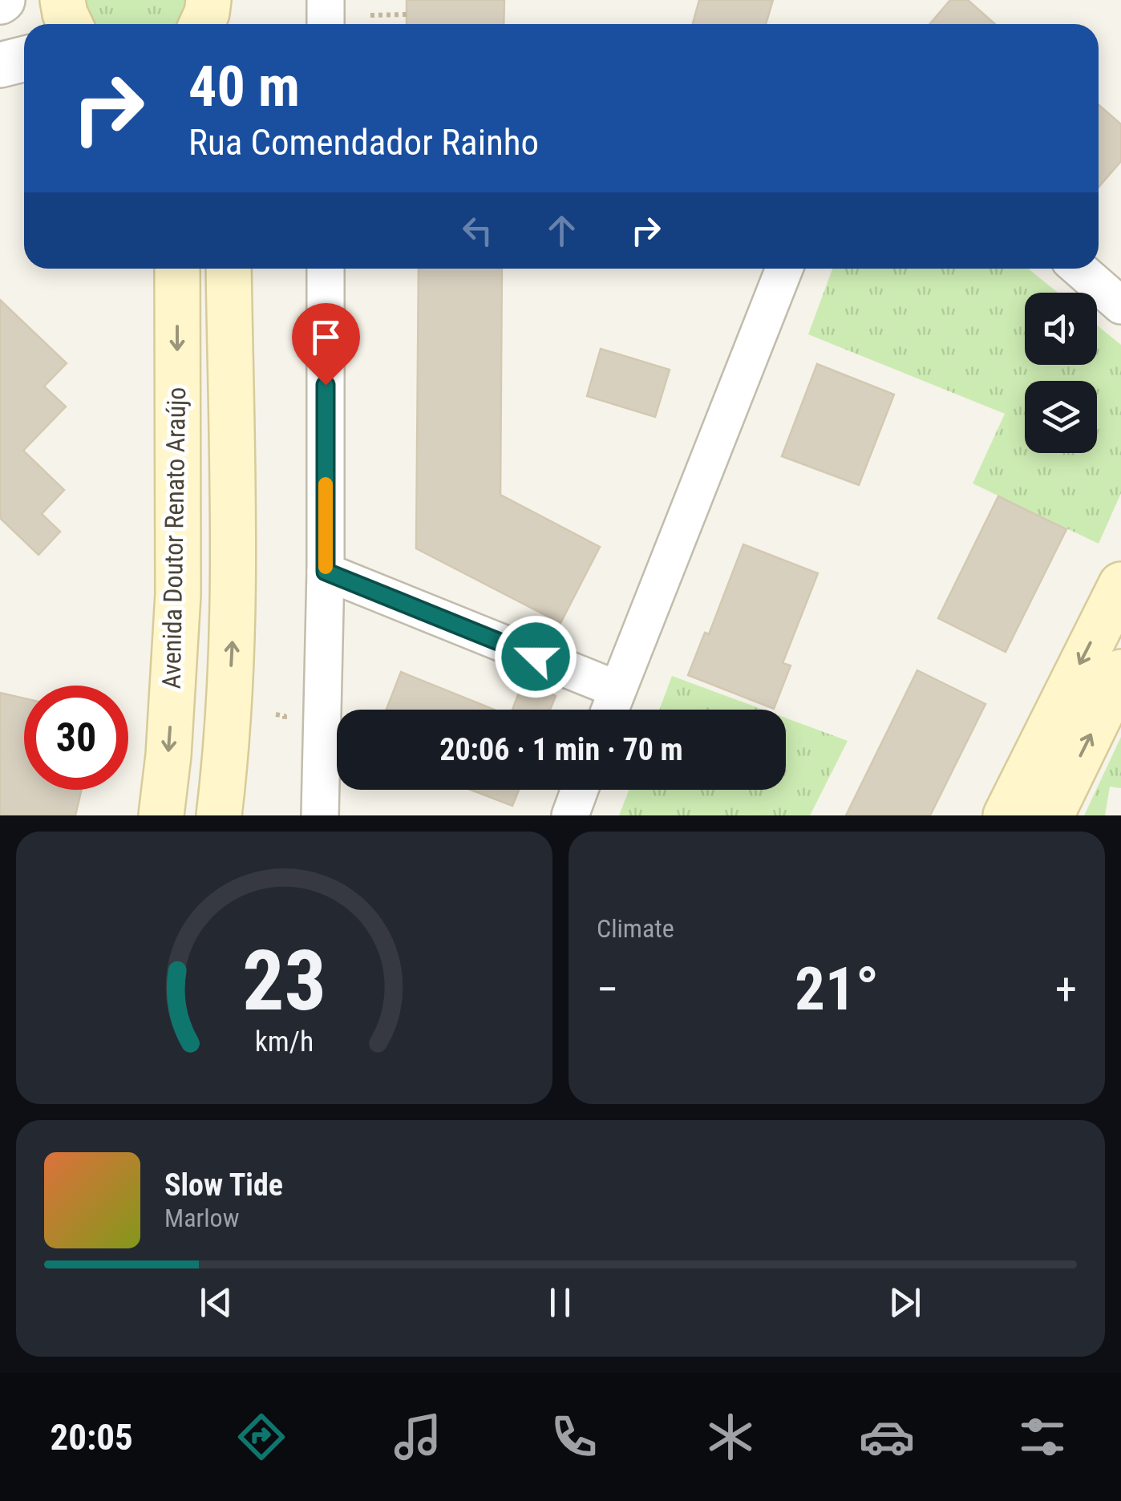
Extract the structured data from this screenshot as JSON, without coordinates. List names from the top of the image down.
{
  "streets": {
    "main road": ["Avenida Doutor Renato Araújo"]
  },
  "page": {
    "turn": ["40 m", "Rua Comendador Rainho"],
    "limit": "30",
    "trip": "20:06 · 1 min · 70 m",
    "tile": "Climate",
    "heat": ["−", "21°", "+"],
    "song": ["Slow Tide", "Marlow"],
    "tabs": "20:05",
    "gauge": ["23", "km/h"]
  }
}
